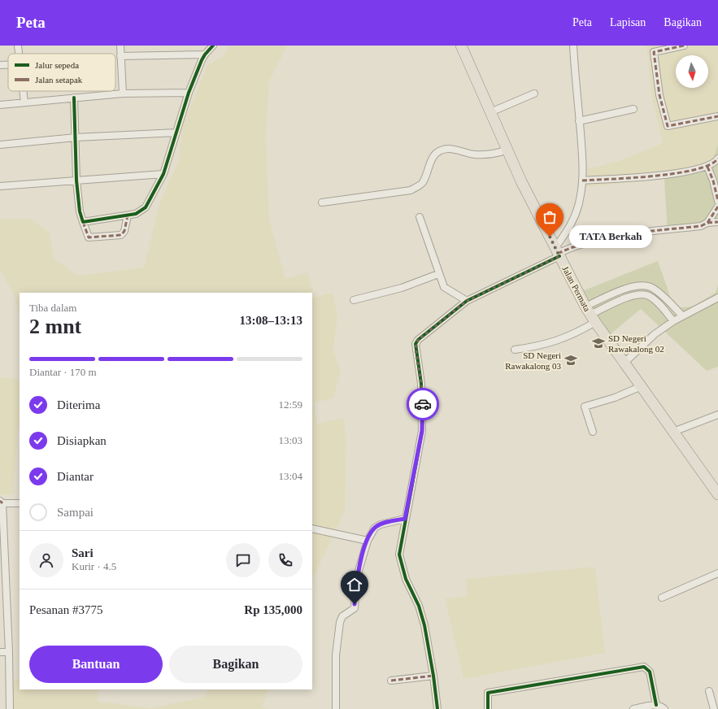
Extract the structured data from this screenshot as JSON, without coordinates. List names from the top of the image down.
{
  "streets": {
    "main road": ["Jalan Permata"]
  },
  "places": {
    "other": ["TATA Berkah"],
    "school or university": ["SD Negeri Rawakalong 02", "SD Negeri Rawakalong 03"]
  },
  "legend": ["Jalur sepeda", "Jalan setapak"],
  "north": "bottom",
  "page": {
    "header": "Peta",
    "nav": ["Peta", "Lapisan", "Bagikan"],
    "bubble": "TATA Berkah",
    "heading": ["2 mnt", "Tiba dalam", "13:08–13:13"],
    "panel": [
      "Sari",
      "Kurir · 4.5",
      "Pesanan #3775",
      "Rp 135,000"
    ],
    "bar": "Diantar · 170 m",
    "list": [
      ["Diterima", "12:59"],
      ["Disiapkan", "13:03"],
      ["Diantar", "13:04"],
      "Sampai"
    ],
    "buttons": ["Bantuan", "Bagikan"]
  }
}
